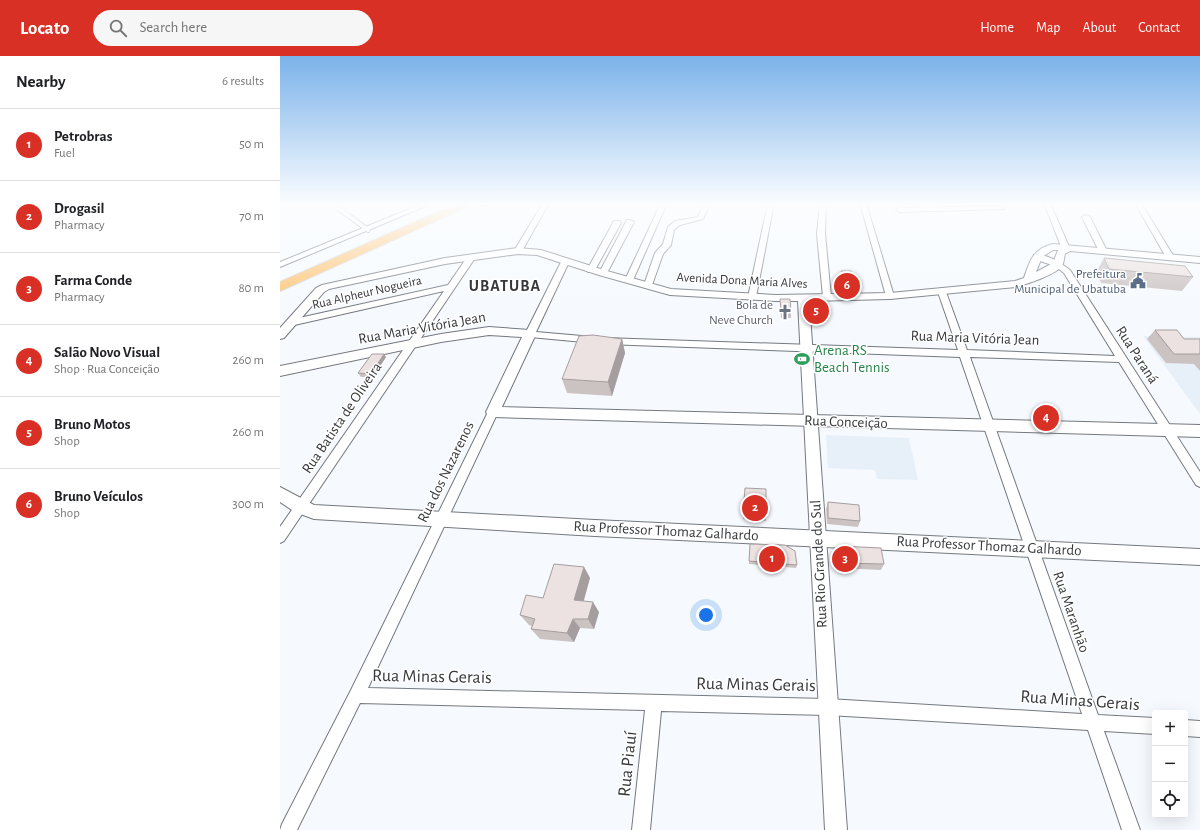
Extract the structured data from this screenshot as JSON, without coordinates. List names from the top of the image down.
{
  "streets": {
    "main road": [
      "Rua Maria Vitória Jean",
      "Rua Conceição",
      "Rua dos Nazarenos",
      "Rua Professor Thomaz Galhardo"
    ],
    "street": [
      "Avenida Dona Maria Alves",
      "Rua Alpheur Nogueira",
      "Rua Paraná",
      "Rua Batista de Oliveira",
      "Rua Rio Grande do Sul",
      "Rua Maranhão",
      "Rua Minas Gerais",
      "Rua Piauí"
    ]
  },
  "crossings": [
    ["Avenida Dona Maria Alves", "Rua Alpheur Nogueira"],
    ["Avenida Dona Maria Alves", "Rua Paraná"],
    ["Avenida Dona Maria Alves", "Rua Batista de Oliveira"],
    ["Avenida Dona Maria Alves", "Rua dos Nazarenos"],
    ["Avenida Dona Maria Alves", "Rua Rio Grande do Sul"],
    ["Avenida Dona Maria Alves", "Rua Maranhão"],
    ["Rua Alpheur Nogueira", "Rua Batista de Oliveira"],
    ["Rua Maria Vitória Jean", "Rua Paraná"],
    ["Rua Maria Vitória Jean", "Rua Batista de Oliveira"],
    ["Rua Maria Vitória Jean", "Rua dos Nazarenos"],
    ["Rua Maria Vitória Jean", "Rua Rio Grande do Sul"],
    ["Rua Maria Vitória Jean", "Rua Maranhão"],
    ["Rua Paraná", "Rua Conceição"],
    ["Rua Batista de Oliveira", "Rua Professor Thomaz Galhardo"],
    ["Rua Conceição", "Rua dos Nazarenos"],
    ["Rua Conceição", "Rua Rio Grande do Sul"],
    ["Rua Conceição", "Rua Maranhão"],
    ["Rua dos Nazarenos", "Rua Professor Thomaz Galhardo"],
    ["Rua dos Nazarenos", "Rua Minas Gerais"],
    ["Rua Professor Thomaz Galhardo", "Rua Rio Grande do Sul"],
    ["Rua Professor Thomaz Galhardo", "Rua Maranhão"],
    ["Rua Rio Grande do Sul", "Rua Minas Gerais"],
    ["Rua Maranhão", "Rua Minas Gerais"],
    ["Rua Minas Gerais", "Rua Piauí"]
  ],
  "districts": ["UBATUBA"],
  "places": {
    "public building": ["Prefeitura Municipal de Ubatuba"],
    "church": ["Bola de Neve Church"],
    "sports": ["Arena RS Beach Tennis"]
  },
  "page": {
    "header": "Locato",
    "search": "Search here",
    "nav": [
      "Home",
      "Map",
      "About",
      "Contact"
    ],
    "heading": ["Nearby", "6 results"],
    "list": [
      {
        "mark": "1",
        "name": "Petrobras",
        "note": "Fuel",
        "value": "50 m"
      },
      {
        "mark": "2",
        "name": "Drogasil",
        "note": "Pharmacy",
        "value": "70 m"
      },
      {
        "mark": "3",
        "name": "Farma Conde",
        "note": "Pharmacy",
        "value": "80 m"
      },
      {
        "mark": "4",
        "name": "Salão Novo Visual",
        "note": "Shop · Rua Conceição",
        "value": "260 m"
      },
      {
        "mark": "5",
        "name": "Bruno Motos",
        "note": "Shop",
        "value": "260 m"
      },
      {
        "mark": "6",
        "name": "Bruno Veículos",
        "note": "Shop",
        "value": "300 m"
      }
    ],
    "pins": [
      "6",
      "5",
      "4",
      "2",
      "1",
      "3"
    ],
    "map_buttons": ["+", "−"]
  }
}
